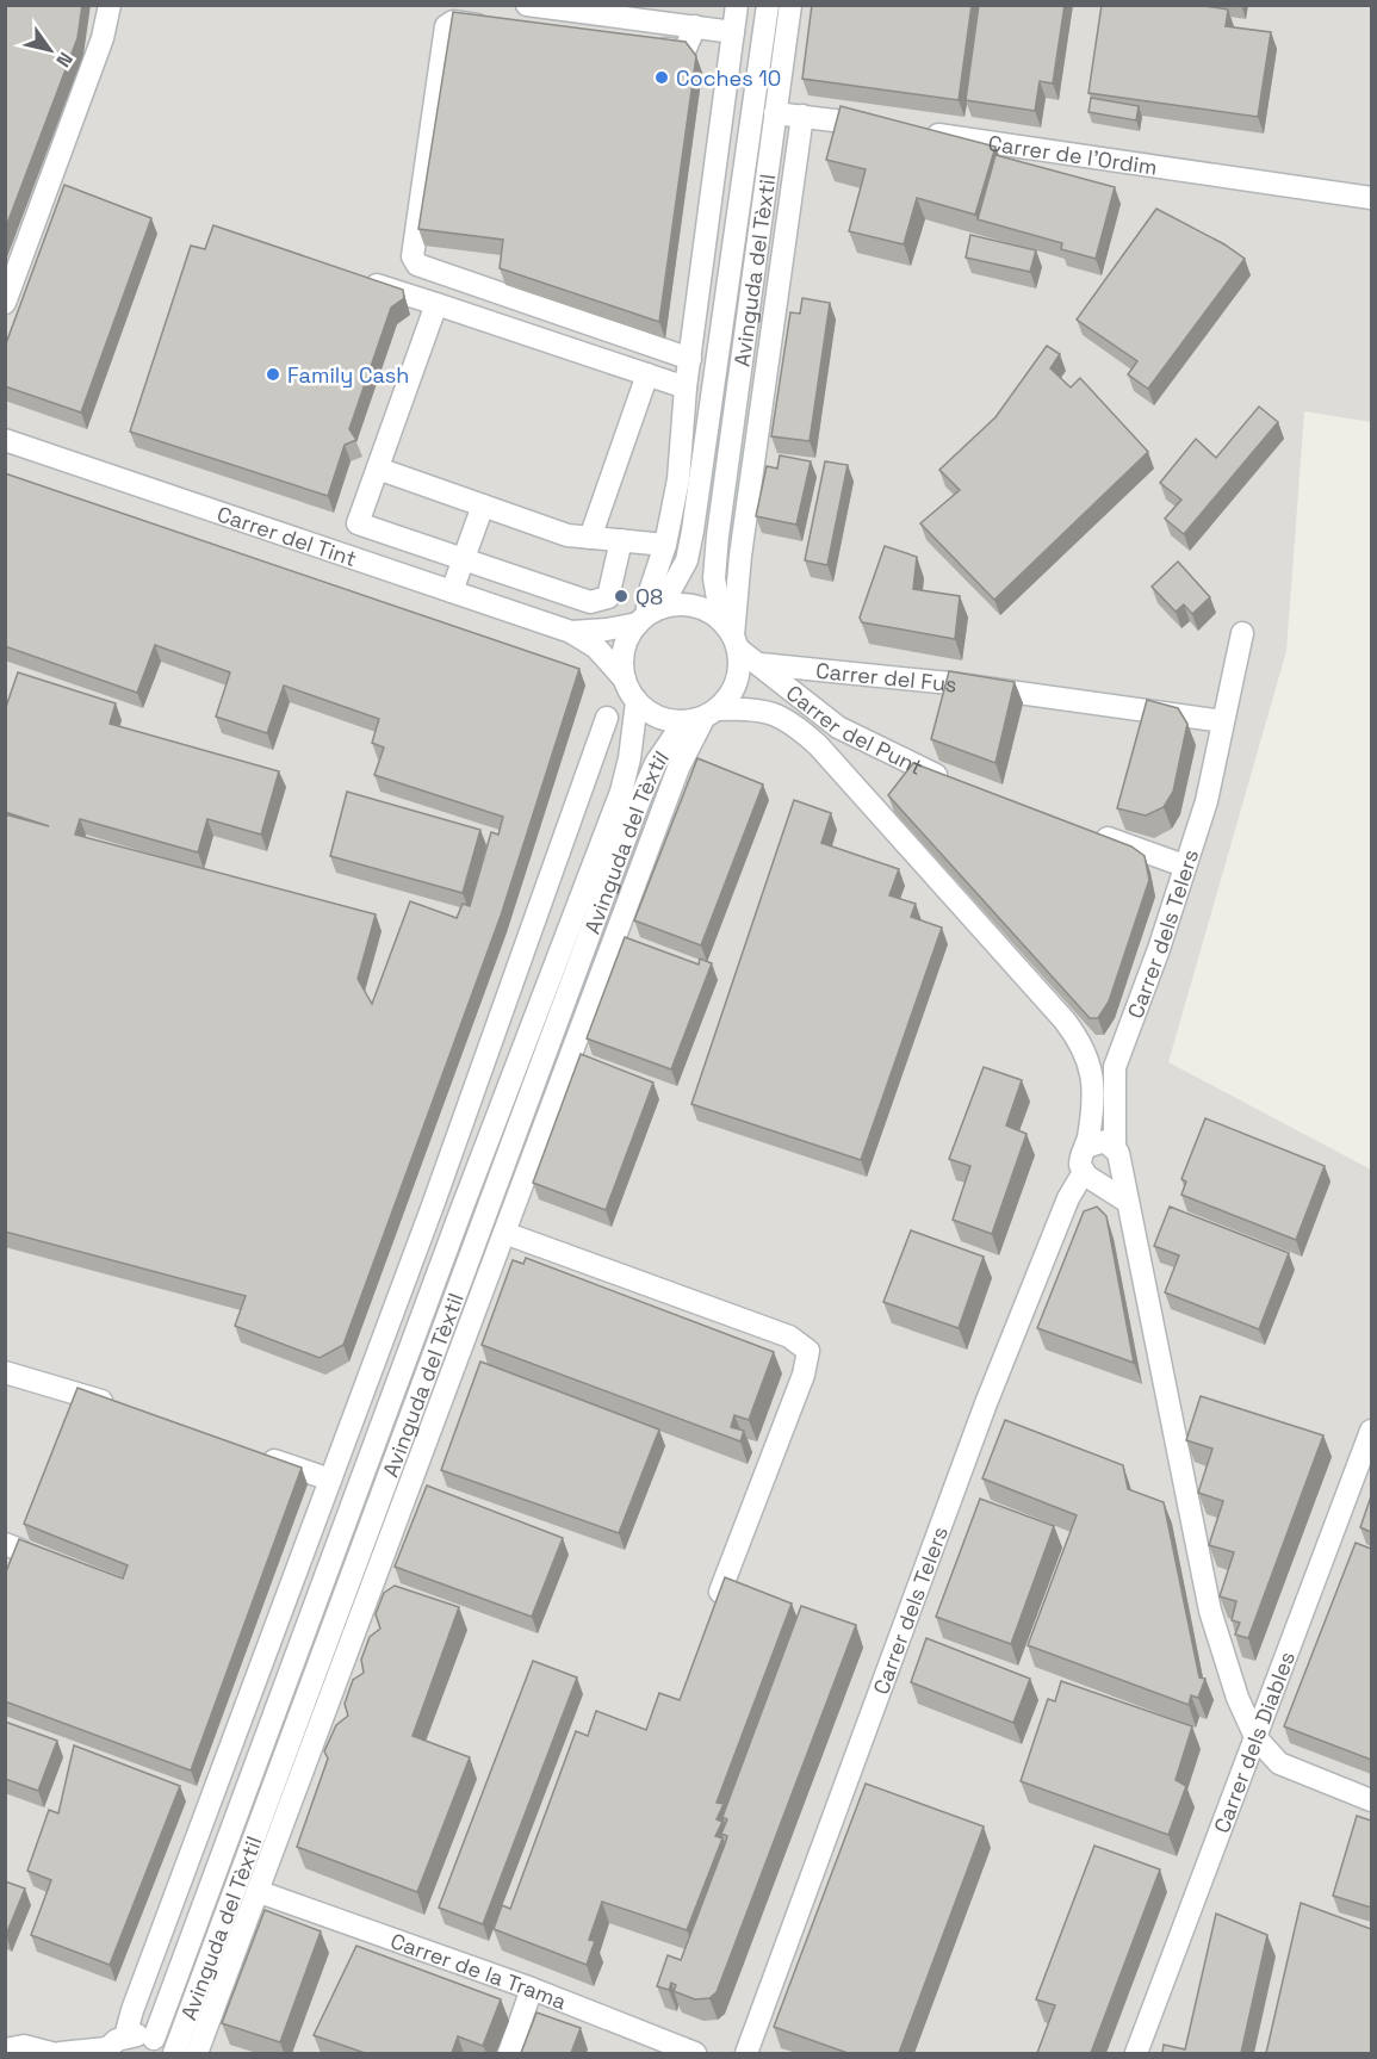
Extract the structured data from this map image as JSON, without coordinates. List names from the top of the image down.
{
  "streets": {
    "street": [
      "Carrer de l'Ordim",
      "Avinguda del Tèxtil",
      "Carrer del Tint",
      "Carrer del Fus",
      "Carrer del Punt",
      "Carrer dels Telers",
      "Carrer dels Diables",
      "Carrer de la Trama"
    ]
  },
  "crossings": [
    ["Avinguda del Tèxtil", "Carrer del Punt"],
    ["Carrer del Fus", "Carrer del Punt"],
    ["Carrer del Fus", "Carrer dels Telers"],
    ["Carrer dels Telers", "Carrer dels Diables"]
  ],
  "places": ["Coches 10", "Family Cash", "Q8"],
  "north": "bottom right"
}
